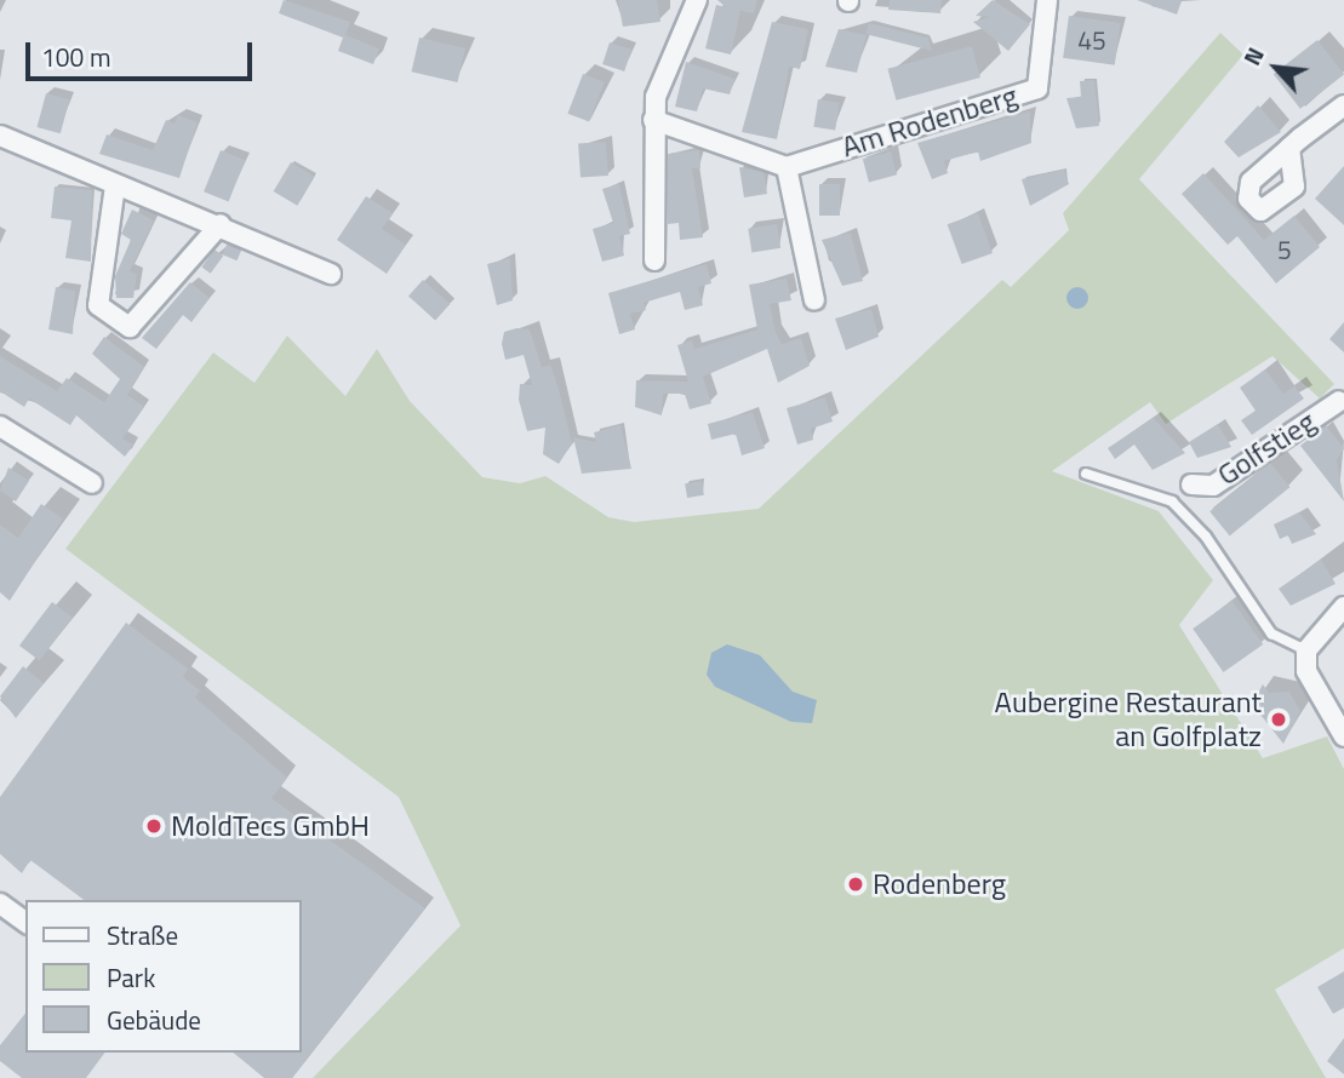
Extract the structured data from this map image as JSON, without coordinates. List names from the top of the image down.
{
  "streets": {
    "street": ["Am Rodenberg", "Golfstieg"]
  },
  "places": ["Aubergine Restaurant an Golfplatz", "MoldTecs GmbH", "Rodenberg"],
  "house_numbers": ["45", "5"],
  "legend": ["Straße", "Park", "Gebäude"],
  "scale_bar": "100 m",
  "north": "top left"
}
